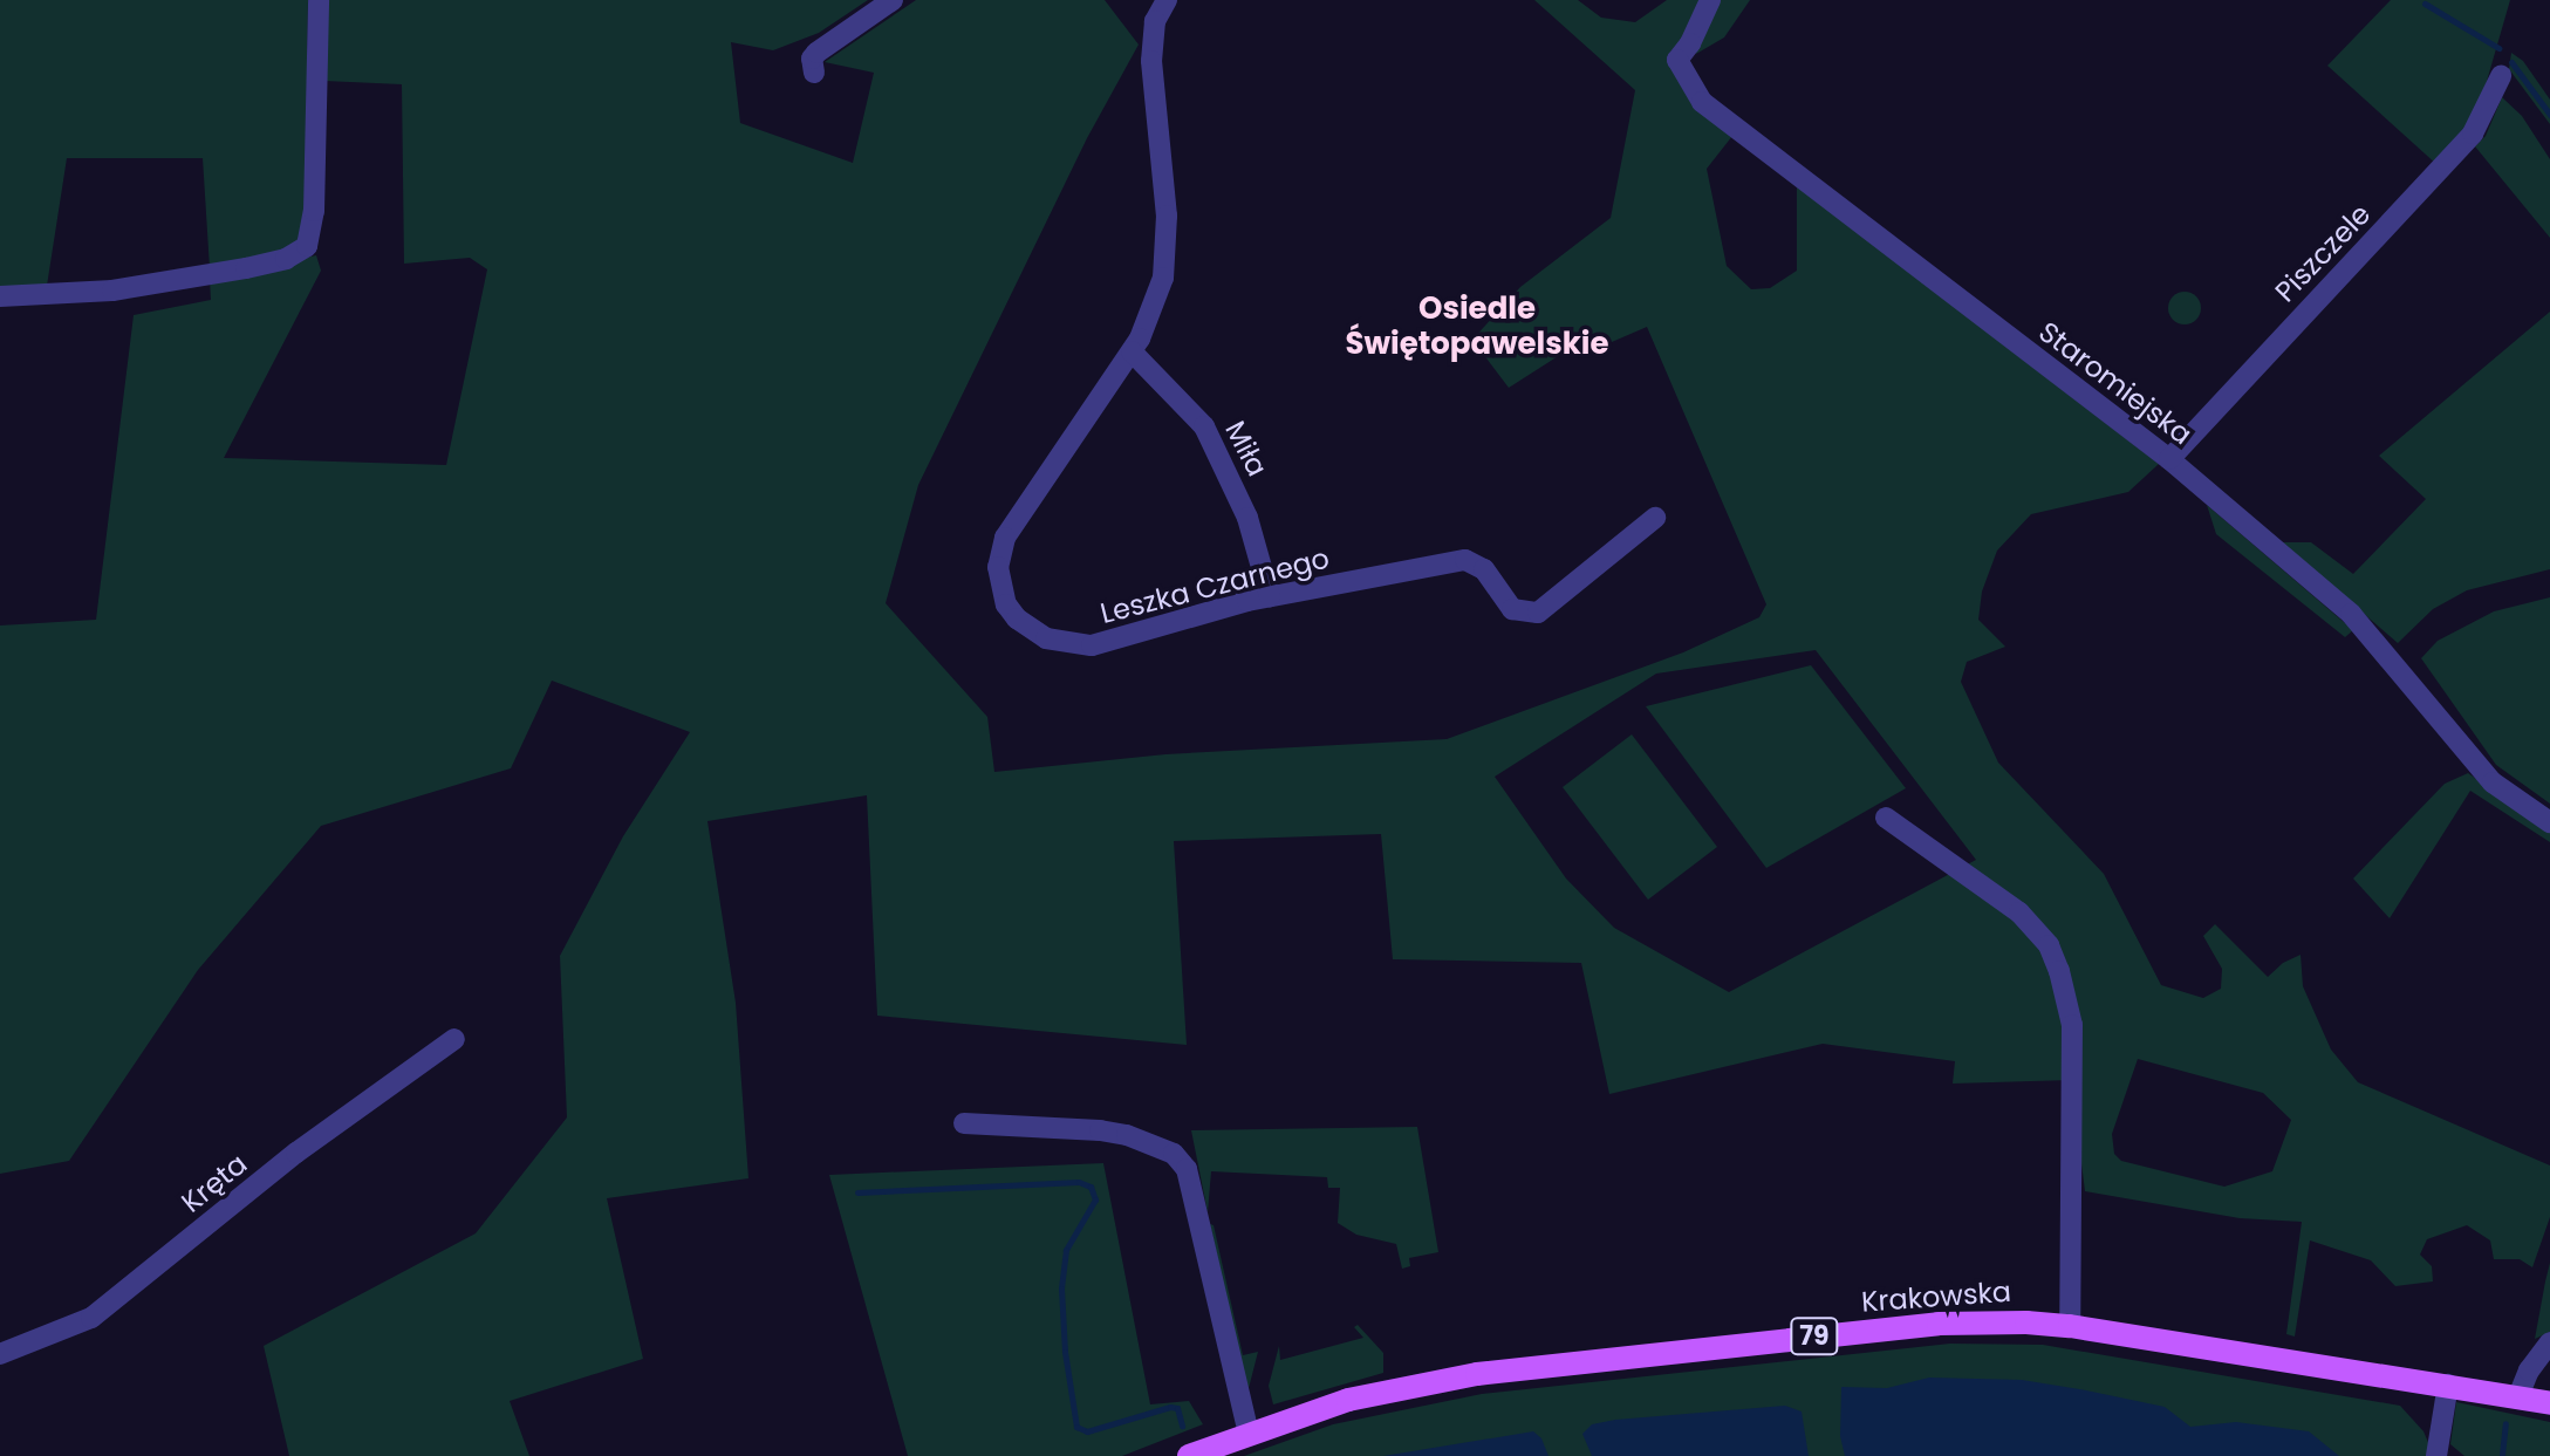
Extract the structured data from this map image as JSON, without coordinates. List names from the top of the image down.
{
  "streets": {
    "main road": ["Krakowska", "79"],
    "street": [
      "Piszczele",
      "Staromiejska",
      "Miła",
      "Leszka Czarnego",
      "Kręta"
    ]
  },
  "crossings": [
    ["Piszczele", "Staromiejska"],
    ["Miła", "Leszka Czarnego"],
    ["Krakowska", "79"]
  ],
  "districts": ["Osiedle Świętopawelskie"]
}
